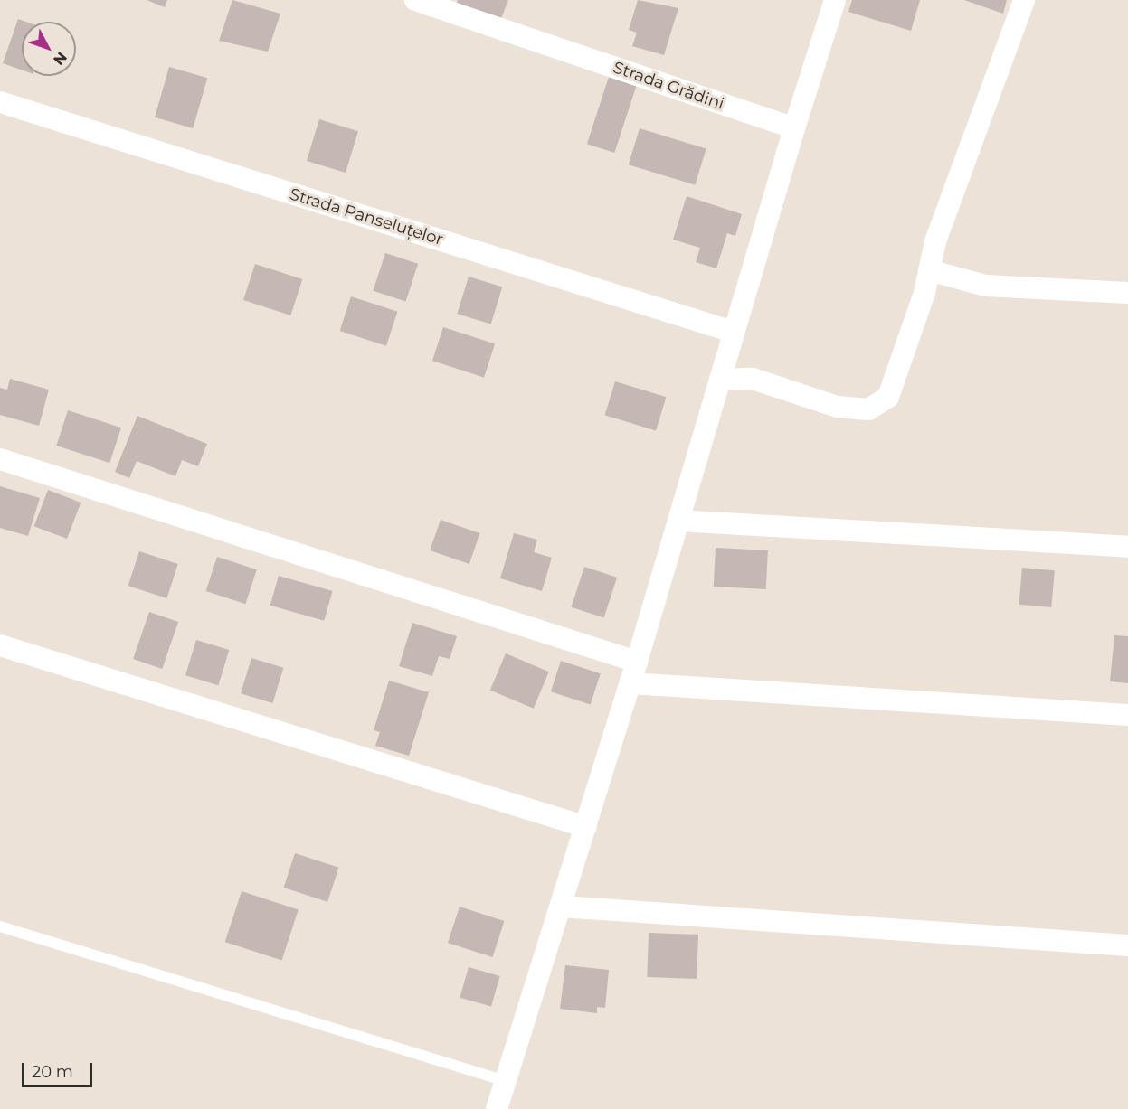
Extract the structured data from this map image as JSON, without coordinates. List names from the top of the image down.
{
  "streets": {
    "street": ["Strada Grădini", "Strada Panseluțelor"]
  },
  "scale_bar": "20 m",
  "north": "bottom right"
}
